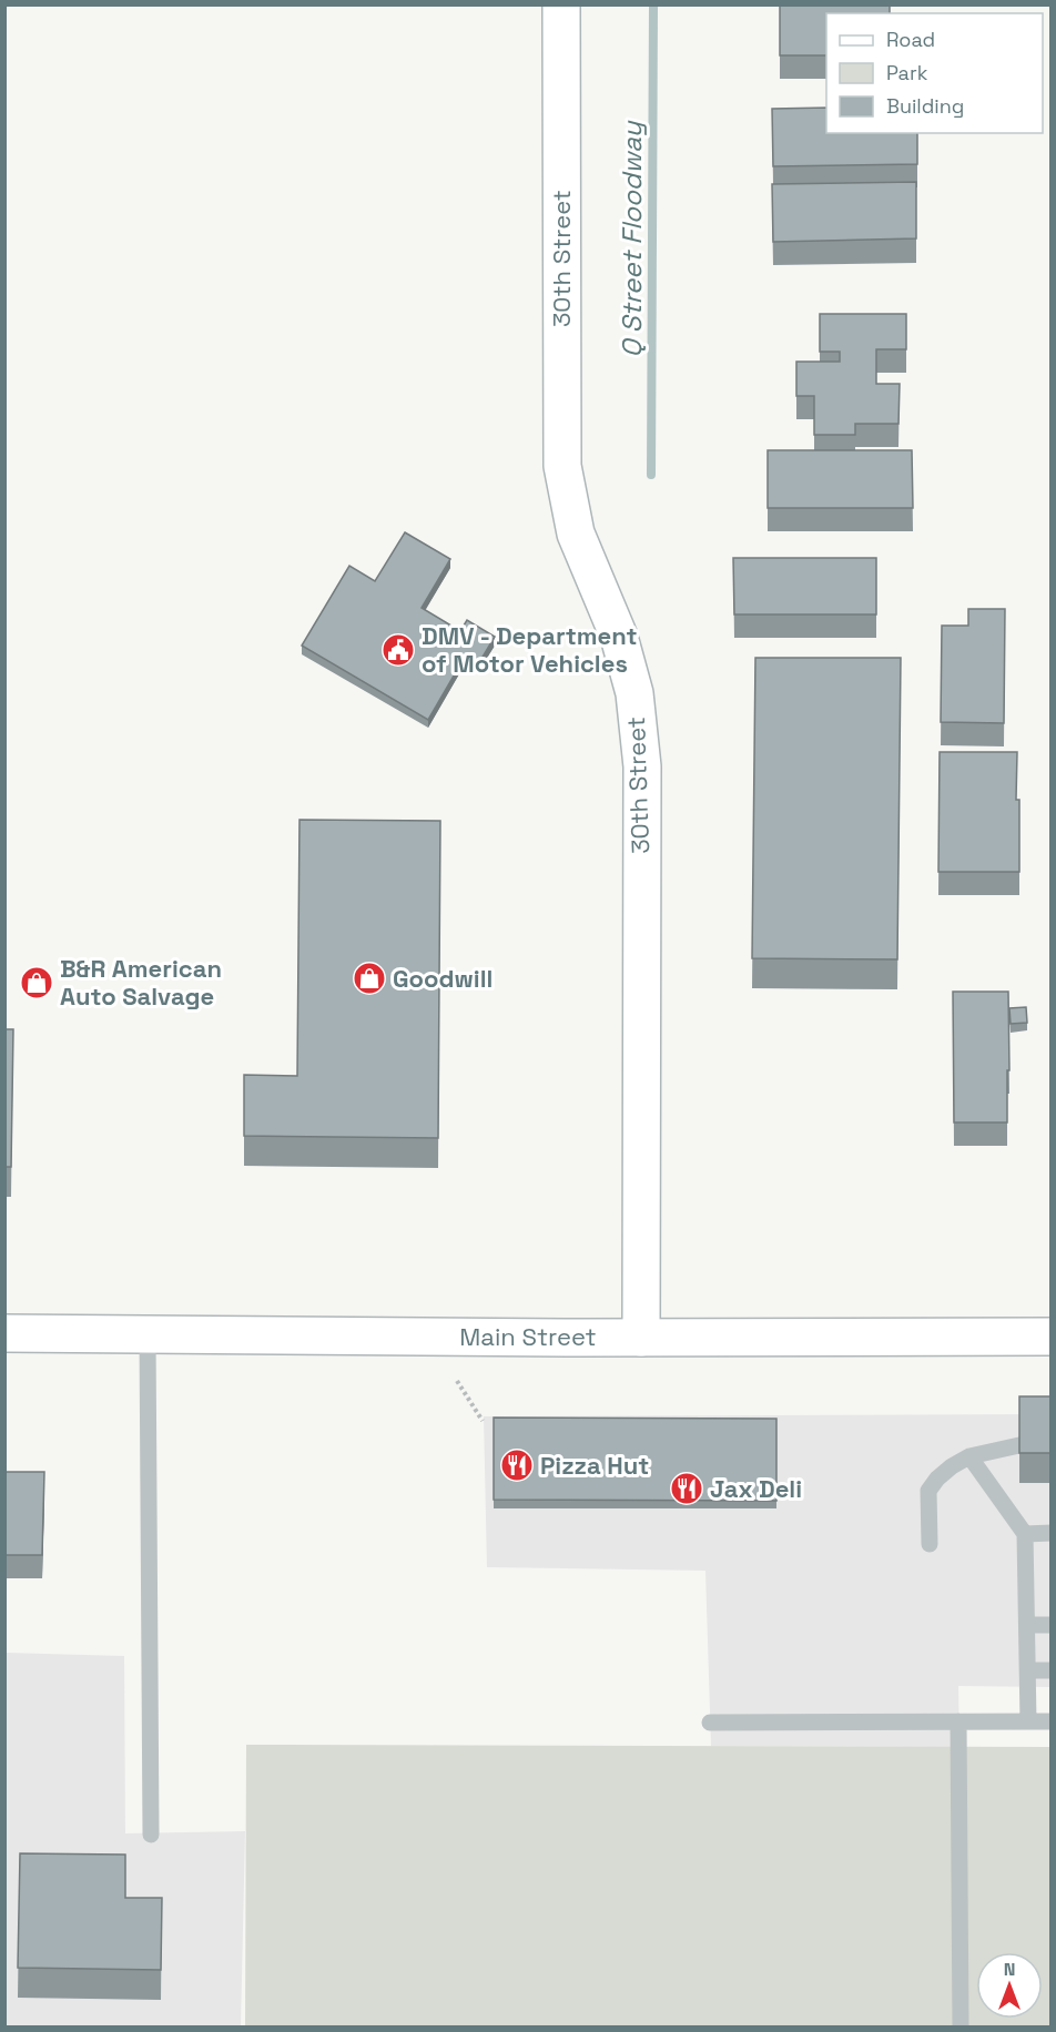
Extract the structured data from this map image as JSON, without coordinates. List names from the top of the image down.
{
  "streets": {
    "street": ["30th Street", "Main Street"]
  },
  "crossings": [
    ["30th Street", "Main Street"]
  ],
  "water": ["Q Street Floodway"],
  "places": {
    "public building": ["DMV - Department of Motor Vehicles"],
    "shop": ["Goodwill", "B&R American Auto Salvage"],
    "restaurant": ["Pizza Hut", "Jax Deli"]
  },
  "legend": ["Road", "Park", "Building"],
  "north": "top"
}
